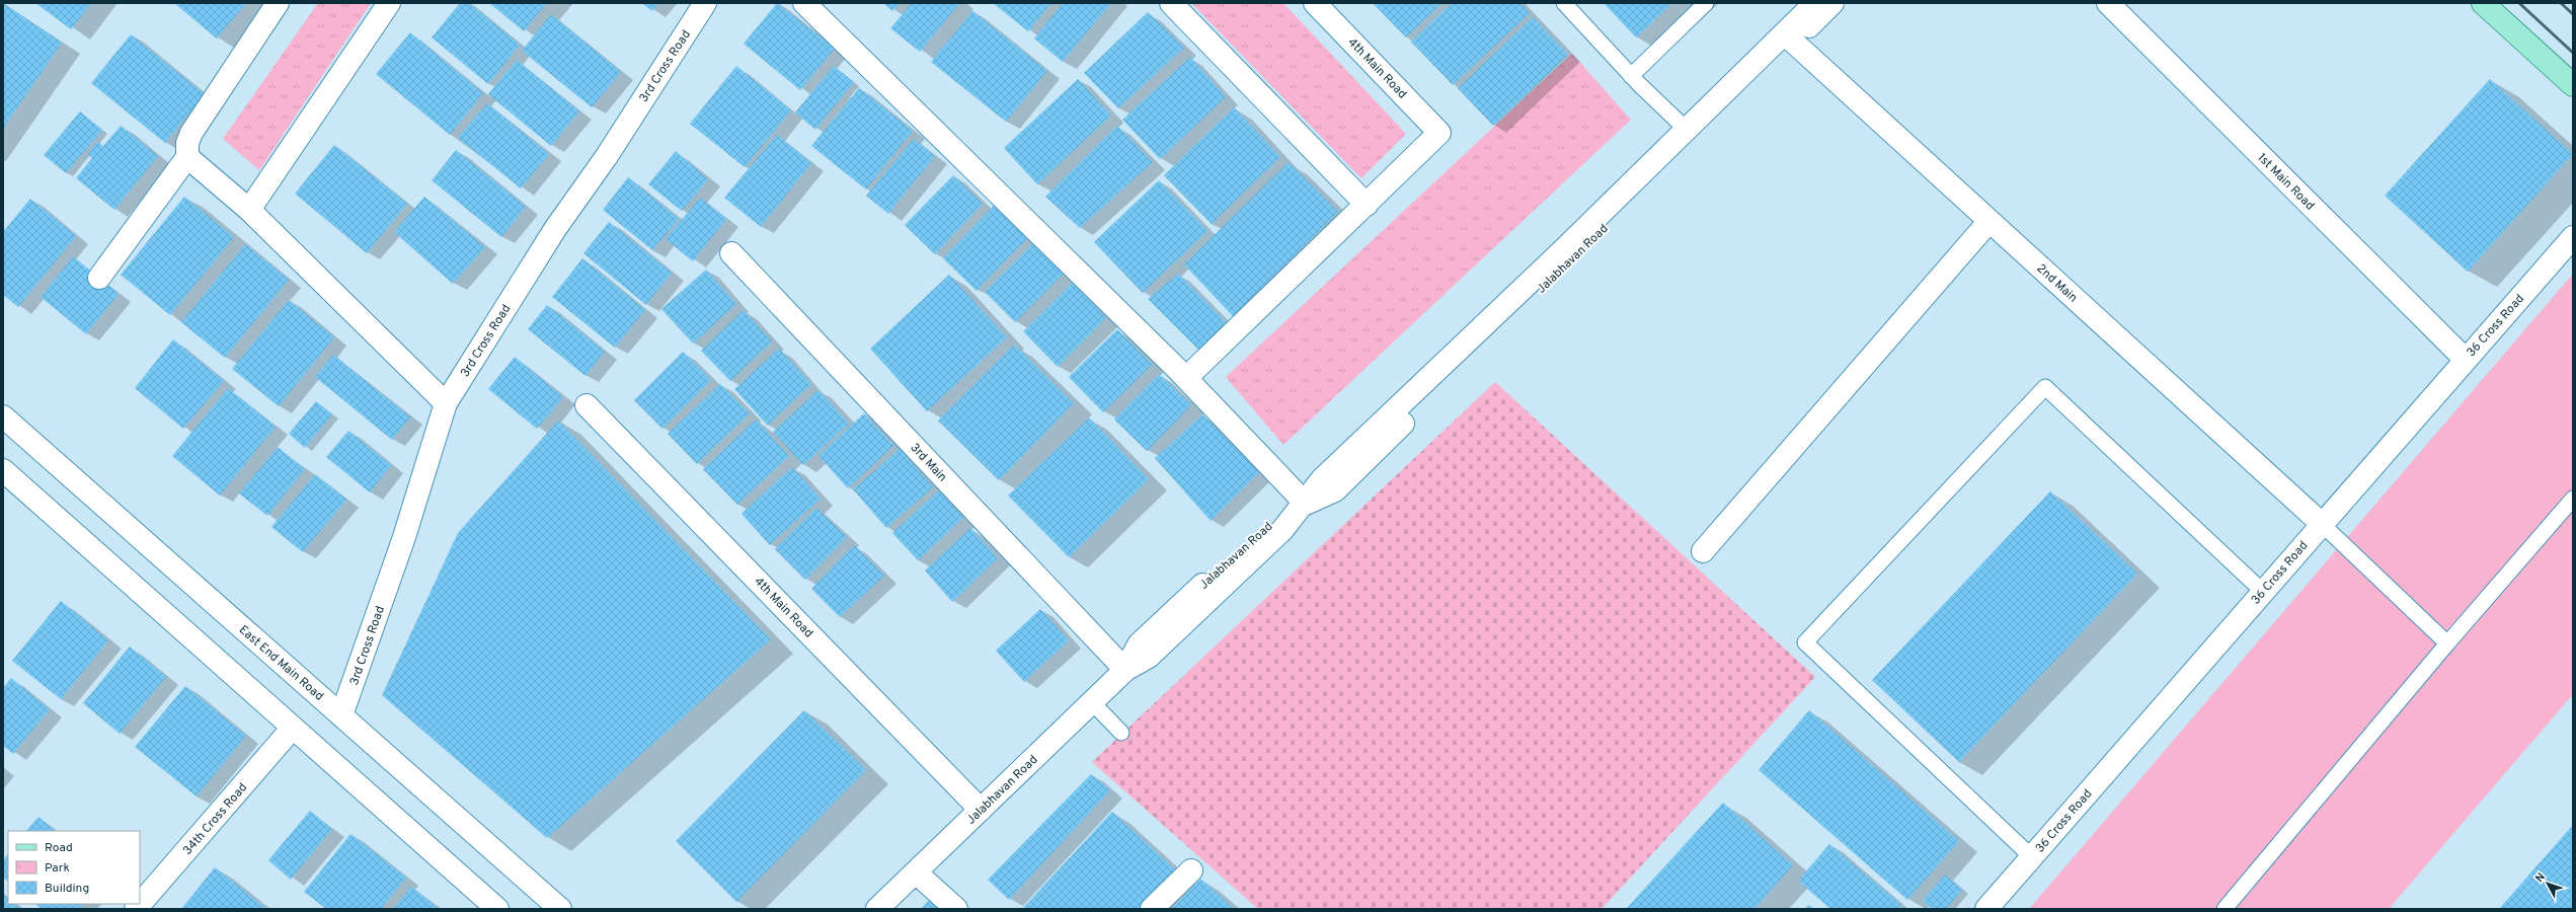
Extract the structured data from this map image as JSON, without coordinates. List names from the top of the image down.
{
  "streets": {
    "street": [
      "3rd Cross Road",
      "4th Main Road",
      "1st Main Road",
      "Jalabhavan Road",
      "2nd Main",
      "36 Cross Road",
      "3rd Main",
      "East End Main Road",
      "34th Cross Road"
    ]
  },
  "crossings": [
    ["3rd Cross Road", "East End Main Road"],
    ["4th Main Road", "Jalabhavan Road"],
    ["1st Main Road", "36 Cross Road"],
    ["Jalabhavan Road", "2nd Main"],
    ["Jalabhavan Road", "3rd Main"],
    ["2nd Main", "36 Cross Road"]
  ],
  "legend": ["Road", "Park", "Building"],
  "north": "top left"
}
